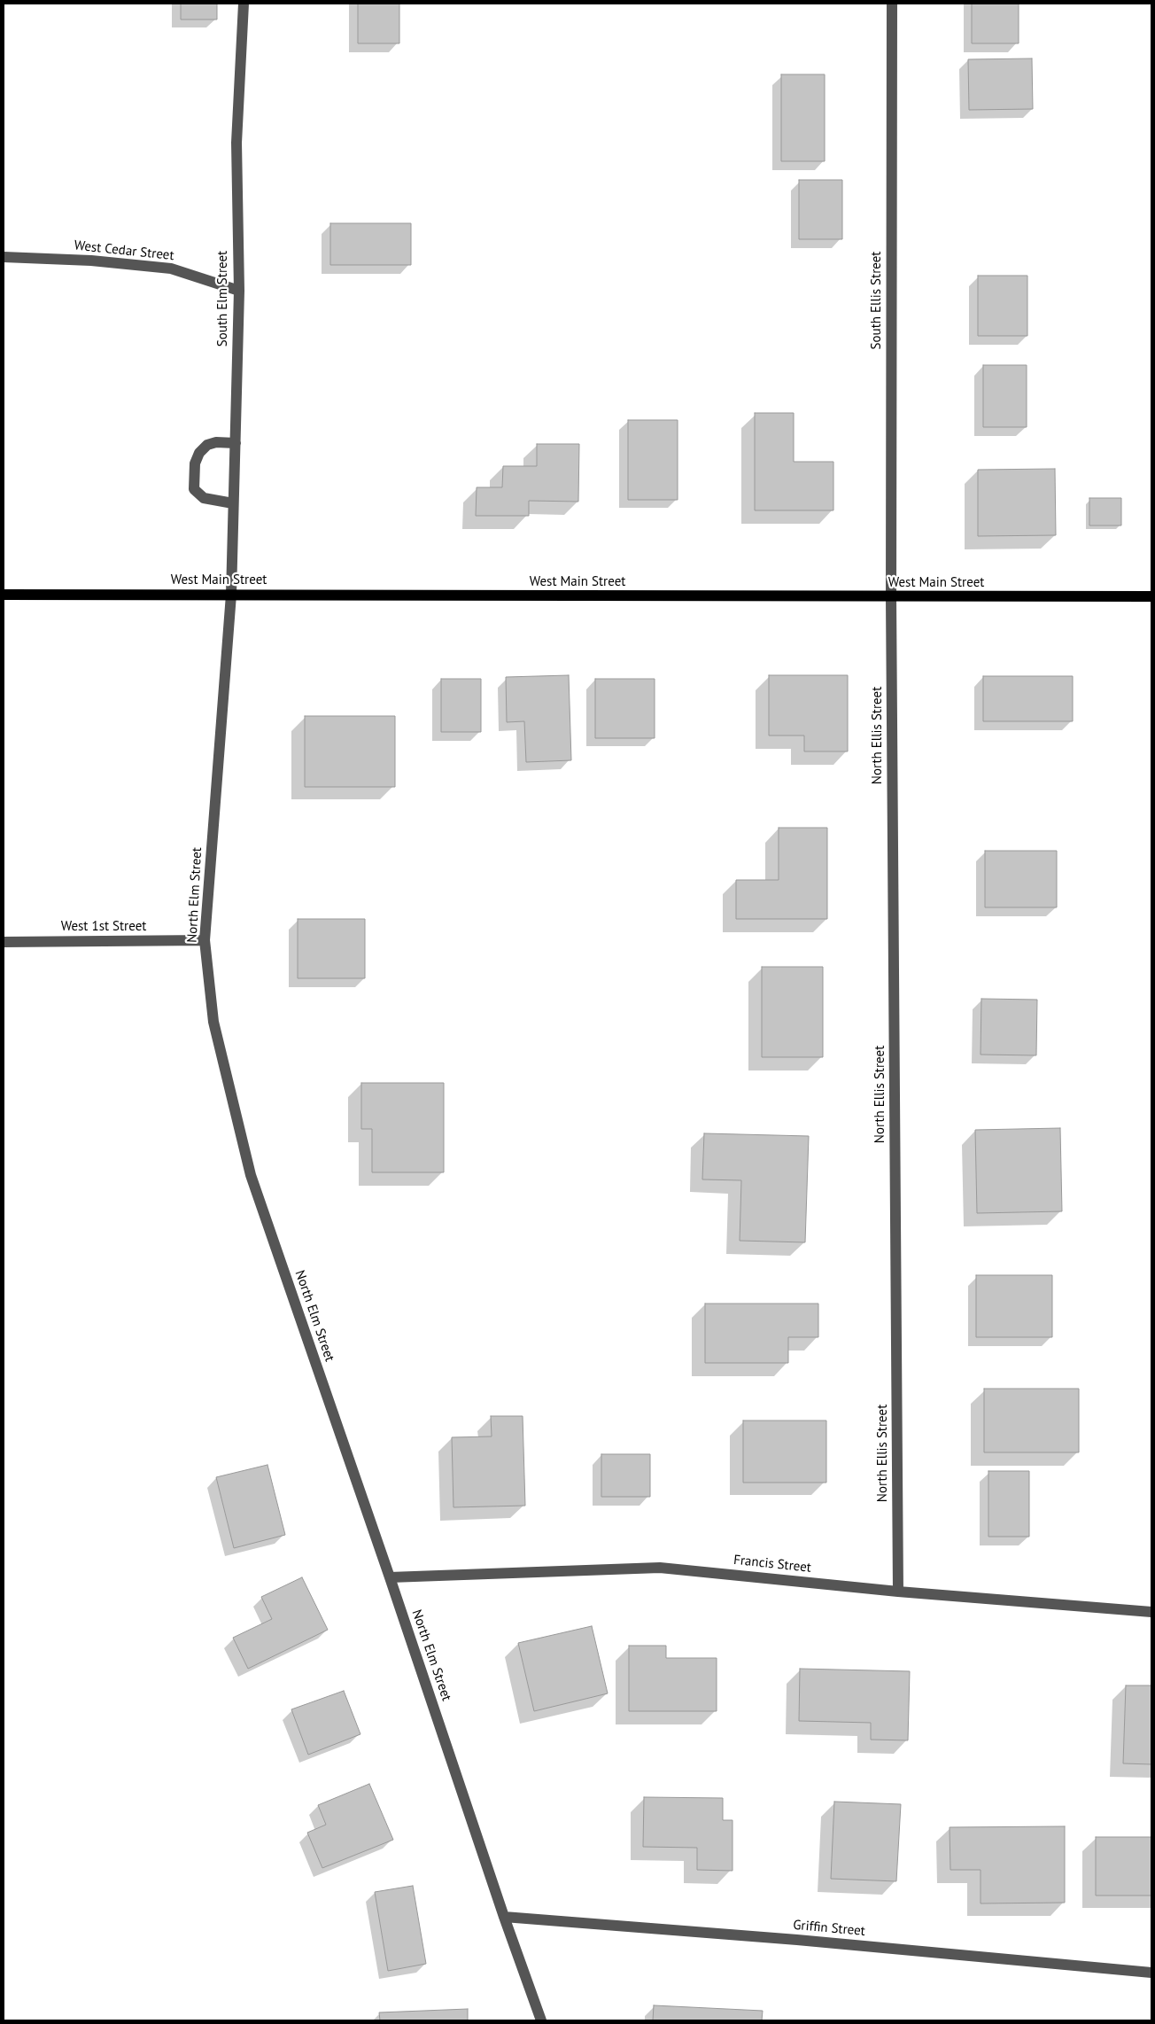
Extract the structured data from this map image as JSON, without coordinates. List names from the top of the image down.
{
  "streets": {
    "main road": ["West Main Street"],
    "street": [
      "West Cedar Street",
      "South Elm Street",
      "South Ellis Street",
      "North Ellis Street",
      "North Elm Street",
      "West 1st Street",
      "Francis Street",
      "Griffin Street"
    ]
  },
  "crossings": [
    ["West Cedar Street", "South Elm Street"],
    ["South Elm Street", "West Main Street"],
    ["South Elm Street", "North Elm Street"],
    ["South Ellis Street", "West Main Street"],
    ["South Ellis Street", "North Ellis Street"],
    ["West Main Street", "North Ellis Street"],
    ["West Main Street", "North Elm Street"],
    ["North Ellis Street", "Francis Street"],
    ["North Elm Street", "West 1st Street"],
    ["North Elm Street", "Francis Street"],
    ["North Elm Street", "Griffin Street"]
  ]
}
